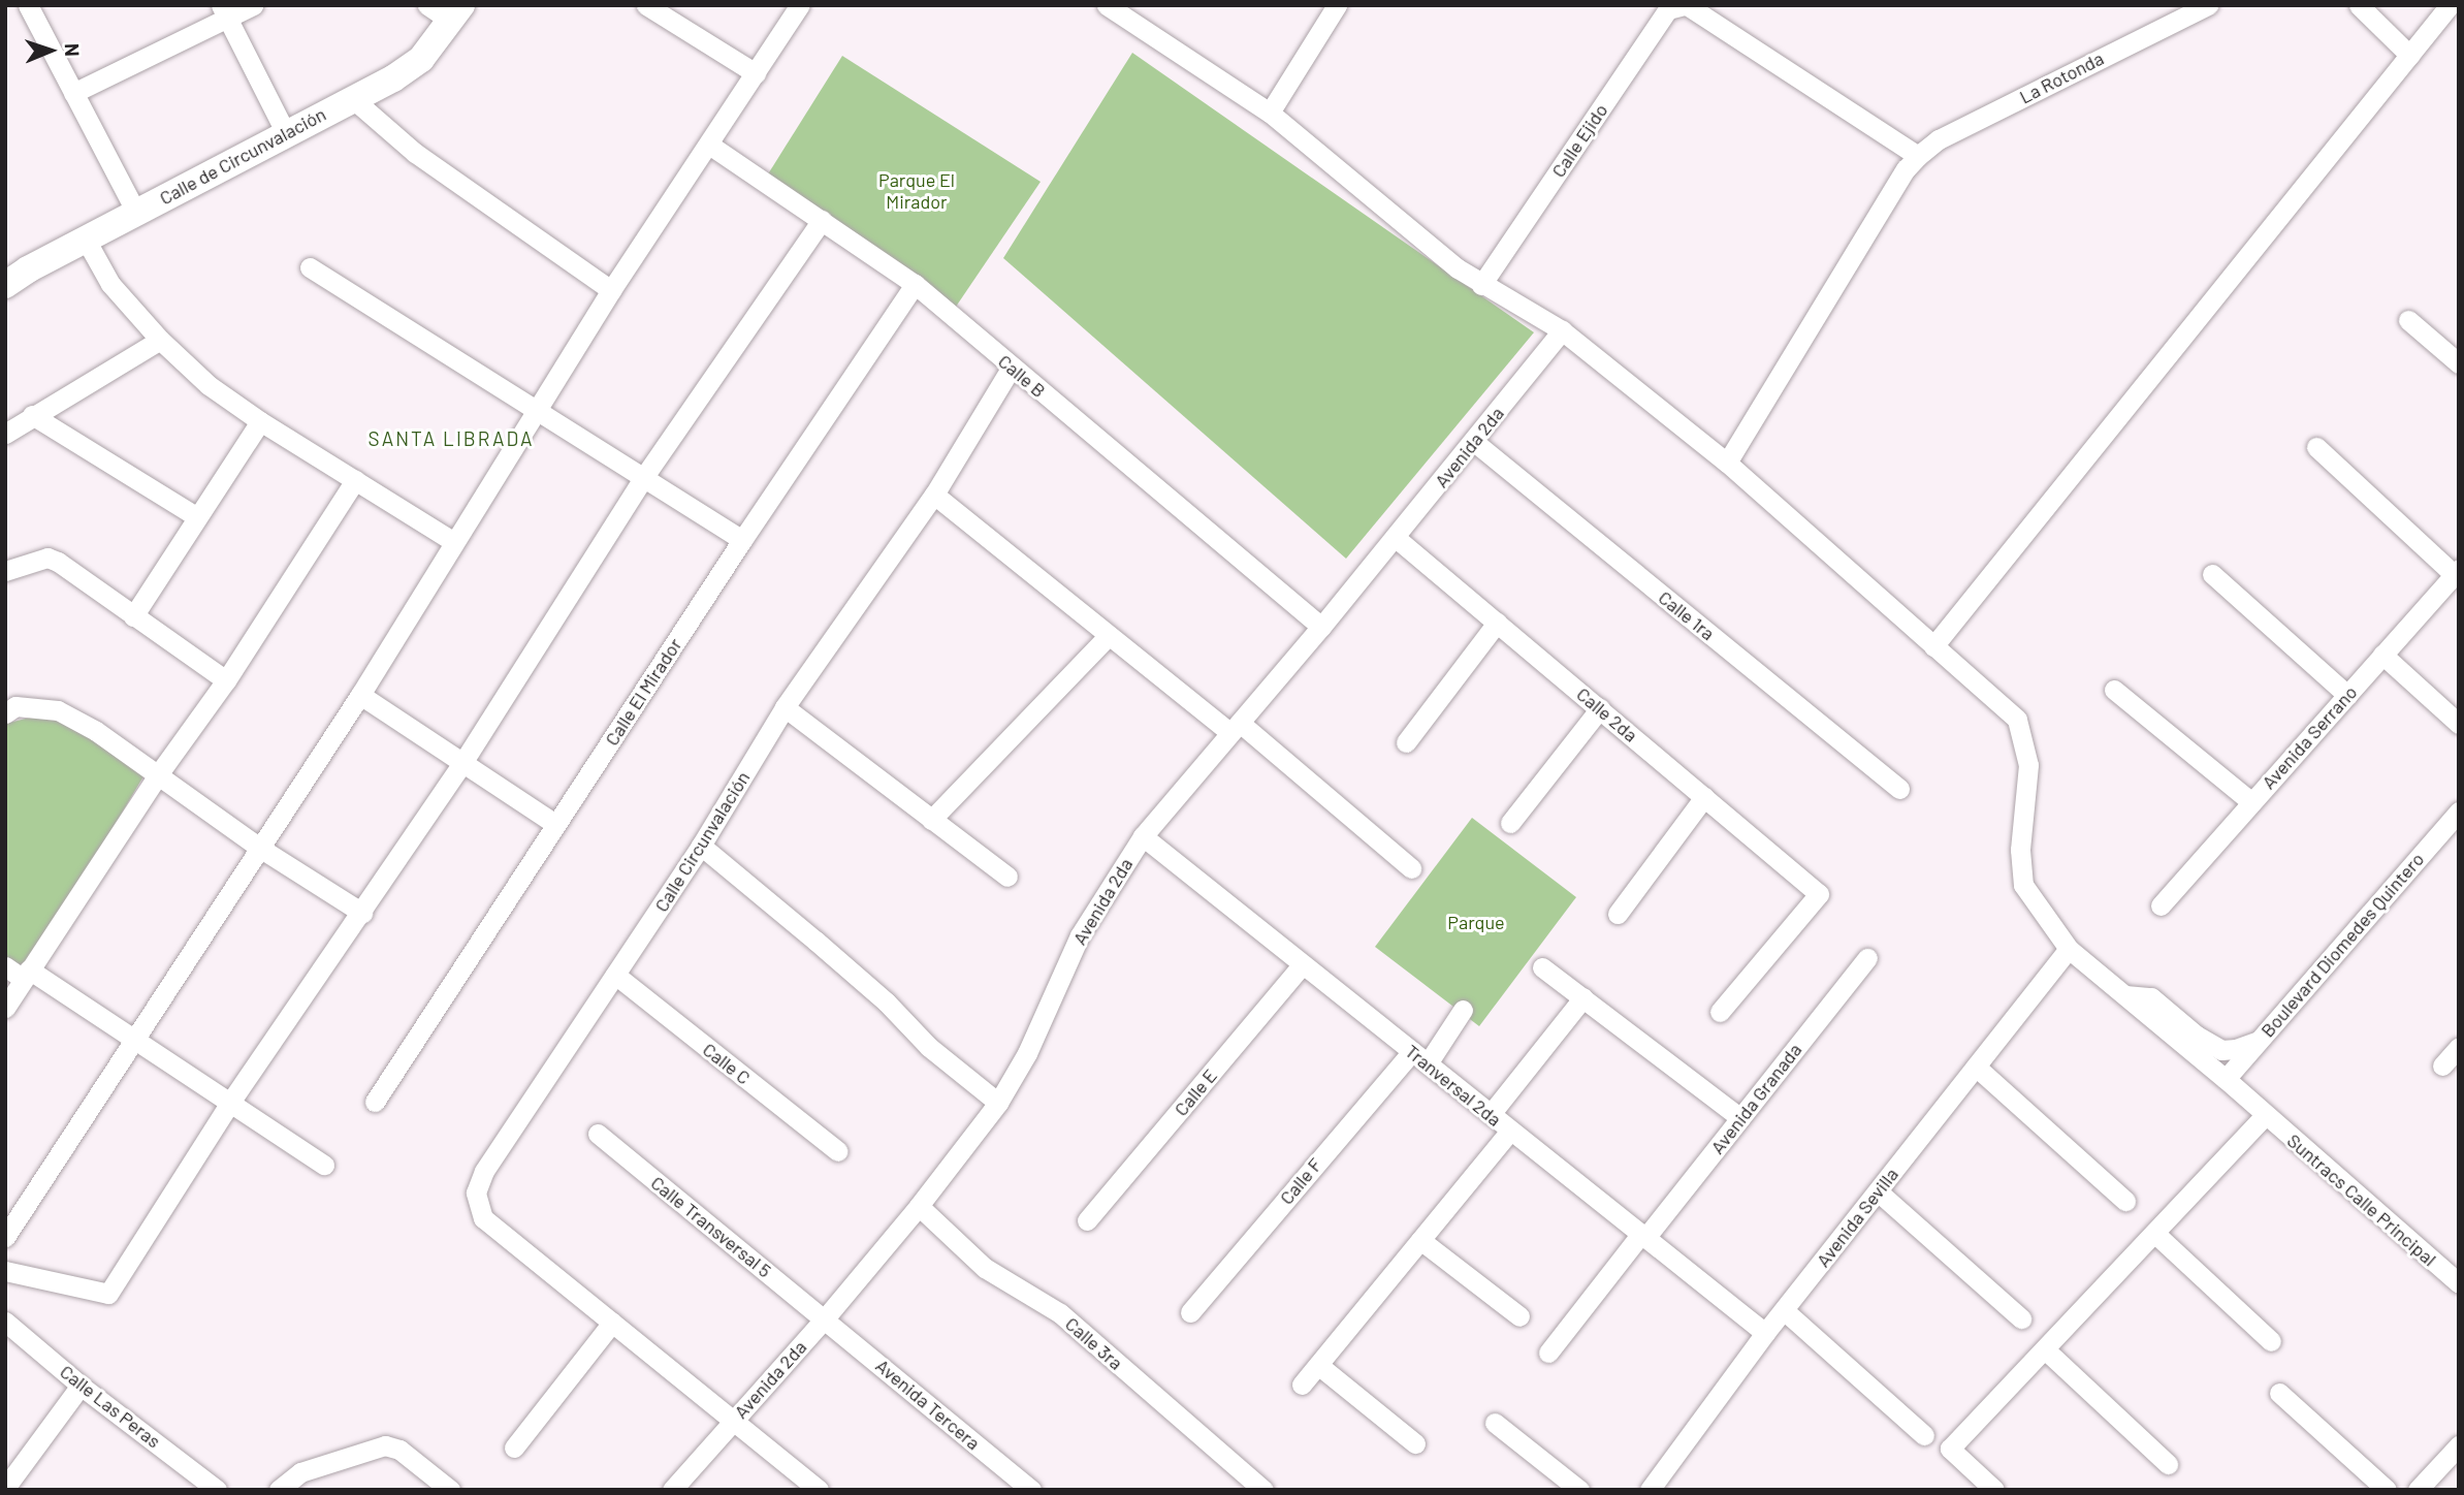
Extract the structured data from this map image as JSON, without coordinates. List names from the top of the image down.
{
  "streets": {
    "street": [
      "La Rotonda",
      "Calle Ejido",
      "Calle de Circunvalación",
      "Calle B",
      "Avenida 2da",
      "Calle 1ra",
      "Calle El Mirador",
      "Calle 2da",
      "Avenida Serrano",
      "Calle Circunvalación",
      "Boulevard Diomedes Quintero",
      "Calle C",
      "Tranversal 2da",
      "Calle E",
      "Avenida Granada",
      "Calle F",
      "Suntracs Calle Principal",
      "Avenida Sevilla",
      "Calle Transversal 5",
      "Calle 3ra",
      "Avenida Tercera",
      "Calle Las Peras"
    ]
  },
  "crossings": [
    ["La Rotonda", "Calle Ejido"],
    ["La Rotonda", "Suntracs Calle Principal"],
    ["Calle Ejido", "Suntracs Calle Principal"],
    ["Calle B", "Avenida 2da"],
    ["Calle B", "Calle El Mirador"],
    ["Calle B", "Calle Circunvalación"],
    ["Avenida 2da", "Calle 1ra"],
    ["Avenida 2da", "Calle 2da"],
    ["Avenida 2da", "Tranversal 2da"],
    ["Avenida 2da", "Suntracs Calle Principal"],
    ["Avenida 2da", "Calle Transversal 5"],
    ["Avenida 2da", "Calle 3ra"],
    ["Avenida 2da", "Avenida Tercera"],
    ["Calle Circunvalación", "Calle C"],
    ["Boulevard Diomedes Quintero", "Suntracs Calle Principal"],
    ["Tranversal 2da", "Calle E"],
    ["Tranversal 2da", "Avenida Granada"],
    ["Tranversal 2da", "Calle F"],
    ["Tranversal 2da", "Avenida Sevilla"],
    ["Suntracs Calle Principal", "Avenida Sevilla"],
    ["Calle Transversal 5", "Avenida Tercera"]
  ],
  "districts": ["SANTA LIBRADA"],
  "parks": ["Parque El Mirador", "Parque"],
  "north": "right"
}
